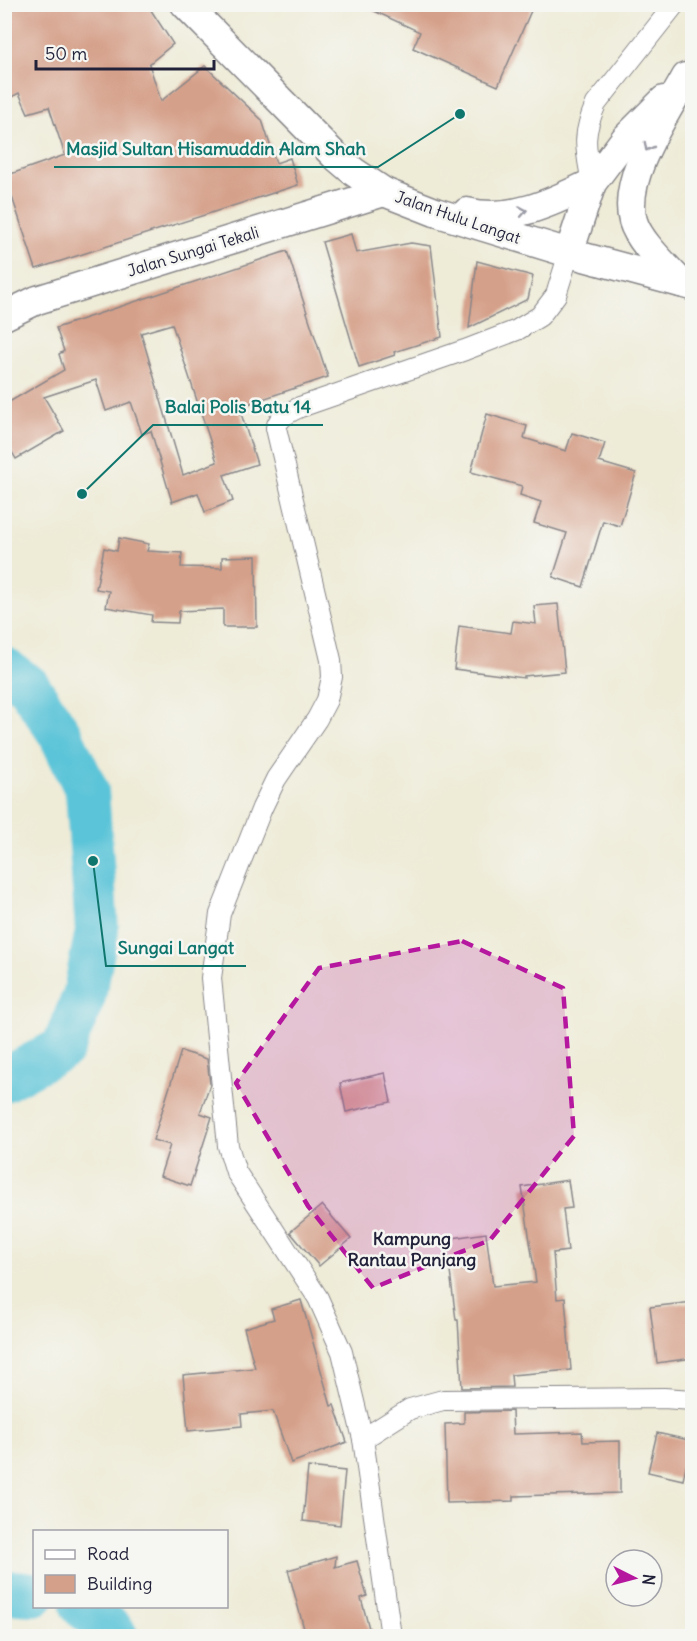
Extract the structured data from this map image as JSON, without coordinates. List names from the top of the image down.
{
  "streets": {
    "street": ["Jalan Hulu Langat", "Jalan Sungai Tekali"]
  },
  "crossings": [
    ["Jalan Hulu Langat", "Jalan Sungai Tekali"]
  ],
  "districts": ["Kampung Rantau Panjang"],
  "places": ["Masjid Sultan Hisamuddin Alam Shah", "Balai Polis Batu 14", "Sungai Langat"],
  "legend": ["Road", "Building"],
  "scale_bar": "50 m",
  "north": "right"
}
